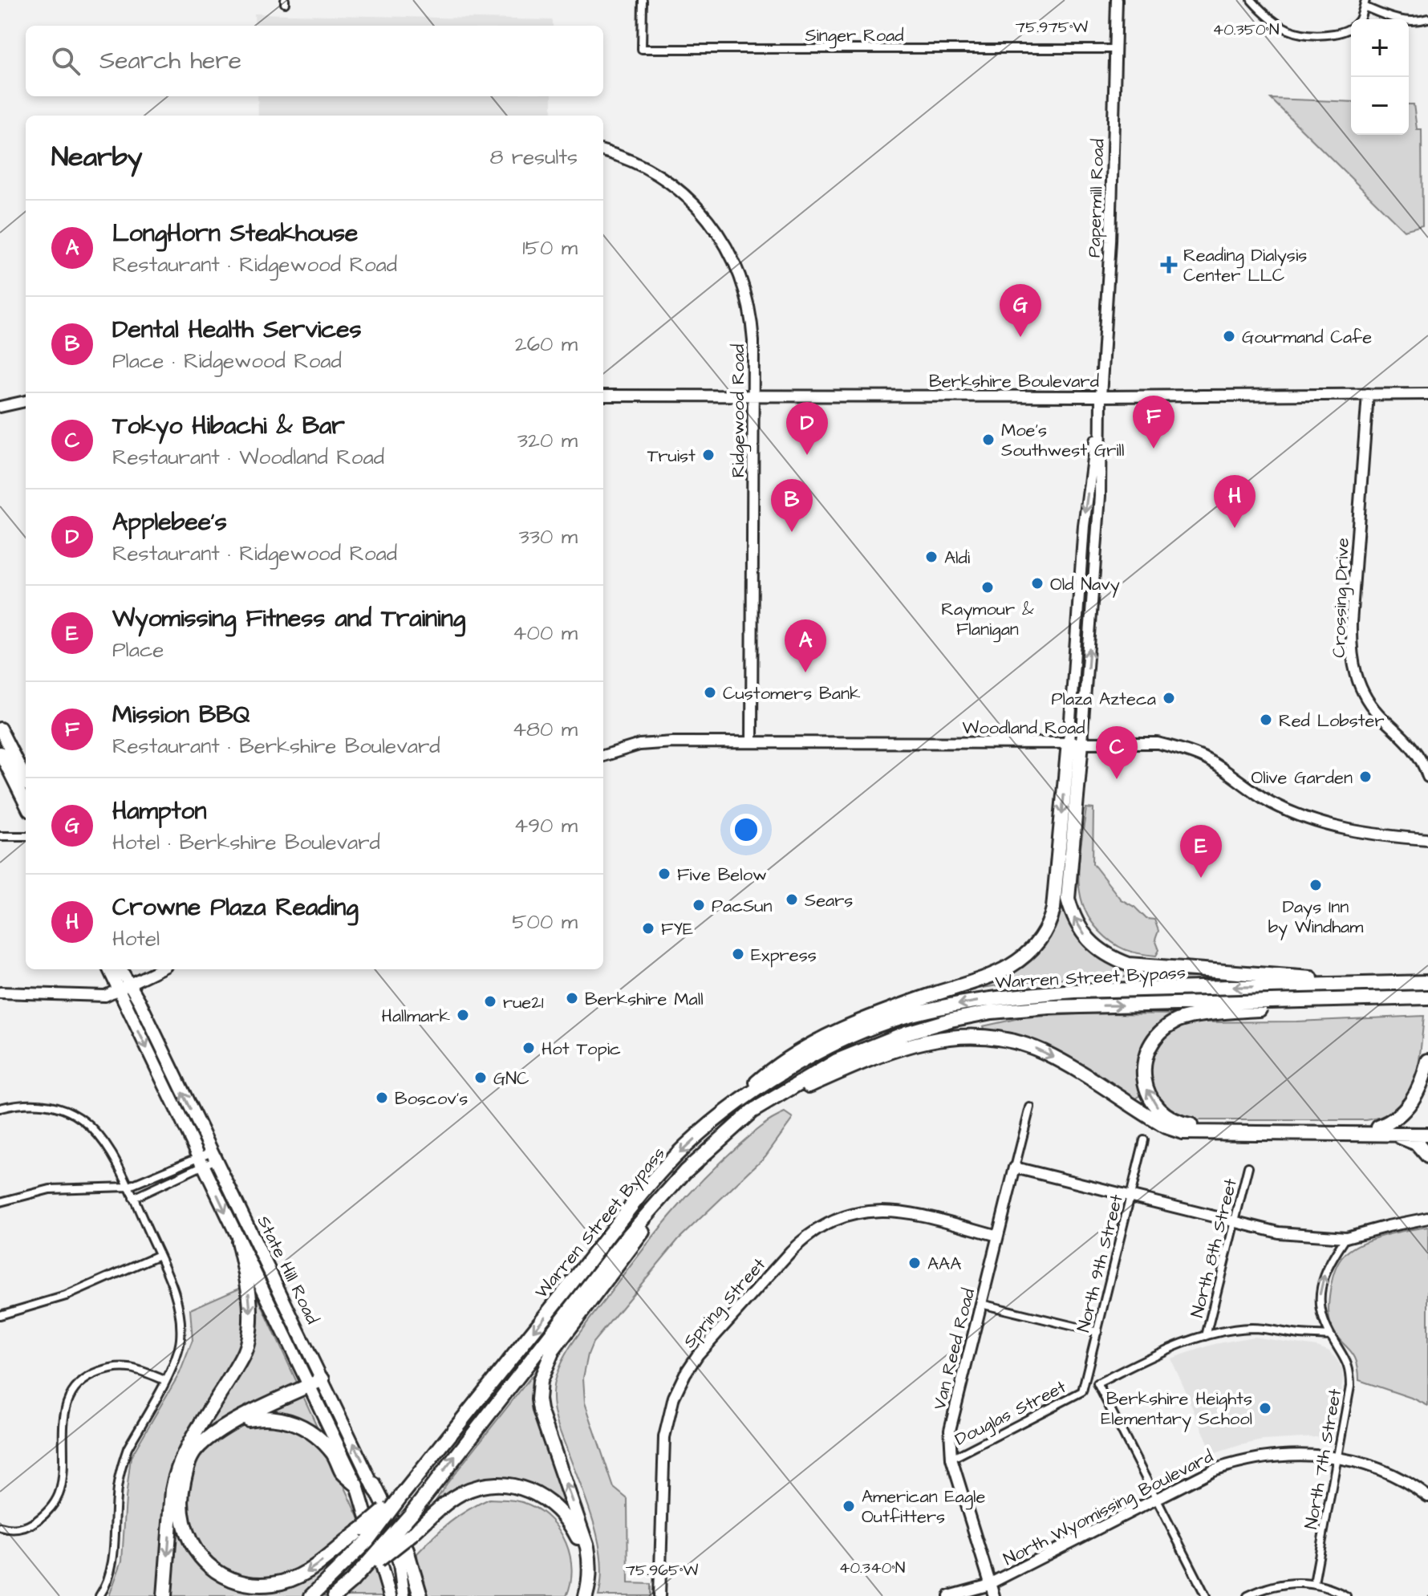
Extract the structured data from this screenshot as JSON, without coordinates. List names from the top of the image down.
{
  "streets": {
    "highway": ["Warren Street Bypass"],
    "main road": ["State Hill Road"],
    "street": [
      "Singer Road",
      "Papermill Road",
      "Berkshire Boulevard",
      "Ridgewood Road",
      "Crossing Drive",
      "Woodland Road",
      "North 8th Street",
      "North 9th Street",
      "Spring Street",
      "Van Reed Road",
      "Douglas Street",
      "North 7th Street",
      "North Wyomissing Boulevard"
    ]
  },
  "crossings": [
    ["Singer Road", "Papermill Road"],
    ["Papermill Road", "Berkshire Boulevard"],
    ["Papermill Road", "Woodland Road"],
    ["Berkshire Boulevard", "Ridgewood Road"],
    ["Berkshire Boulevard", "Crossing Drive"],
    ["Ridgewood Road", "Woodland Road"],
    ["North 9th Street", "Douglas Street"],
    ["Spring Street", "Van Reed Road"],
    ["Van Reed Road", "Douglas Street"],
    ["Van Reed Road", "North Wyomissing Boulevard"],
    ["North 7th Street", "North Wyomissing Boulevard"]
  ],
  "places": {
    "health": ["Reading Dialysis Center LLC"],
    "other": [
      "Gourmand Cafe",
      "Moe's Southwest Grill",
      "Truist",
      "Aldi",
      "Old Navy",
      "Raymour & Flanigan",
      "Customers Bank",
      "Plaza Azteca",
      "Red Lobster",
      "Olive Garden",
      "Five Below",
      "Days Inn by Windham",
      "Sears",
      "PacSun",
      "FYE",
      "Express",
      "Berkshire Mall",
      "rue21",
      "Hallmark",
      "Hot Topic",
      "GNC",
      "Boscov's",
      "AAA",
      "Berkshire Heights Elementary School",
      "American Eagle Outfitters"
    ]
  },
  "page": {
    "map_buttons": ["+", "−"],
    "search": "Search here",
    "heading": ["Nearby", "8 results"],
    "list": [
      {
        "mark": "A",
        "name": "LongHorn Steakhouse",
        "note": "Restaurant · Ridgewood Road",
        "value": "150 m"
      },
      {
        "mark": "B",
        "name": "Dental Health Services",
        "note": "Place · Ridgewood Road",
        "value": "260 m"
      },
      {
        "mark": "C",
        "name": "Tokyo Hibachi & Bar",
        "note": "Restaurant · Woodland Road",
        "value": "320 m"
      },
      {
        "mark": "D",
        "name": "Applebee's",
        "note": "Restaurant · Ridgewood Road",
        "value": "330 m"
      },
      {
        "mark": "E",
        "name": "Wyomissing Fitness and Training",
        "note": "Place",
        "value": "400 m"
      },
      {
        "mark": "F",
        "name": "Mission BBQ",
        "note": "Restaurant · Berkshire Boulevard",
        "value": "480 m"
      },
      {
        "mark": "G",
        "name": "Hampton",
        "note": "Hotel · Berkshire Boulevard",
        "value": "490 m"
      },
      {
        "mark": "H",
        "name": "Crowne Plaza Reading",
        "note": "Hotel",
        "value": "500 m"
      }
    ],
    "pins": [
      "G",
      "F",
      "D",
      "H",
      "B",
      "A",
      "C",
      "E"
    ]
  },
  "coordinates": [
    "75.975°W",
    "40.350°N",
    "40.340°N",
    "75.965°W"
  ]
}
